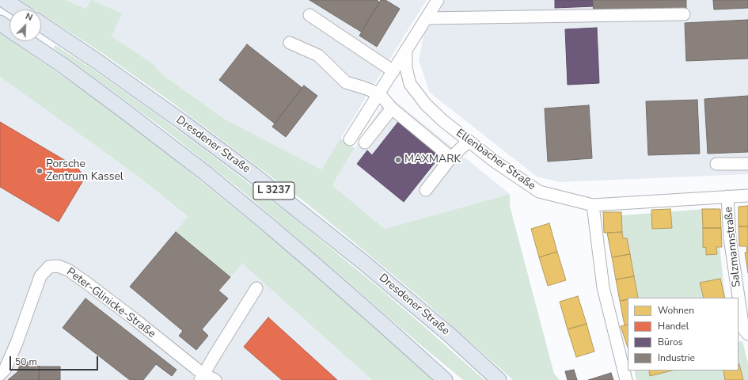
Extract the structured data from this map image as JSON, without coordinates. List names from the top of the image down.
{
  "streets": {
    "main road": ["Dresdener Straße", "L 3237"],
    "street": ["Ellenbacher Straße", "Salzmannstraße", "Peter-Glinicke-Straße"]
  },
  "crossings": [
    ["Ellenbacher Straße", "Salzmannstraße"]
  ],
  "places": ["MAXMARK", "Porsche Zentrum Kassel"],
  "legend": [
    "Wohnen",
    "Handel",
    "Büros",
    "Industrie"
  ],
  "scale_bar": "50 m",
  "north": "top right"
}
